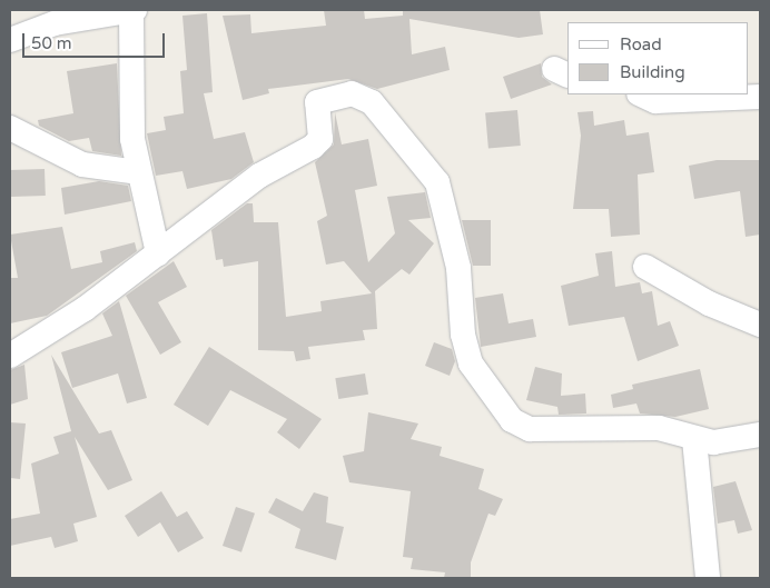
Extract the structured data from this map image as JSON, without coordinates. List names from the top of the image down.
{
  "legend": ["Road", "Building"],
  "scale_bar": "50 m"
}
